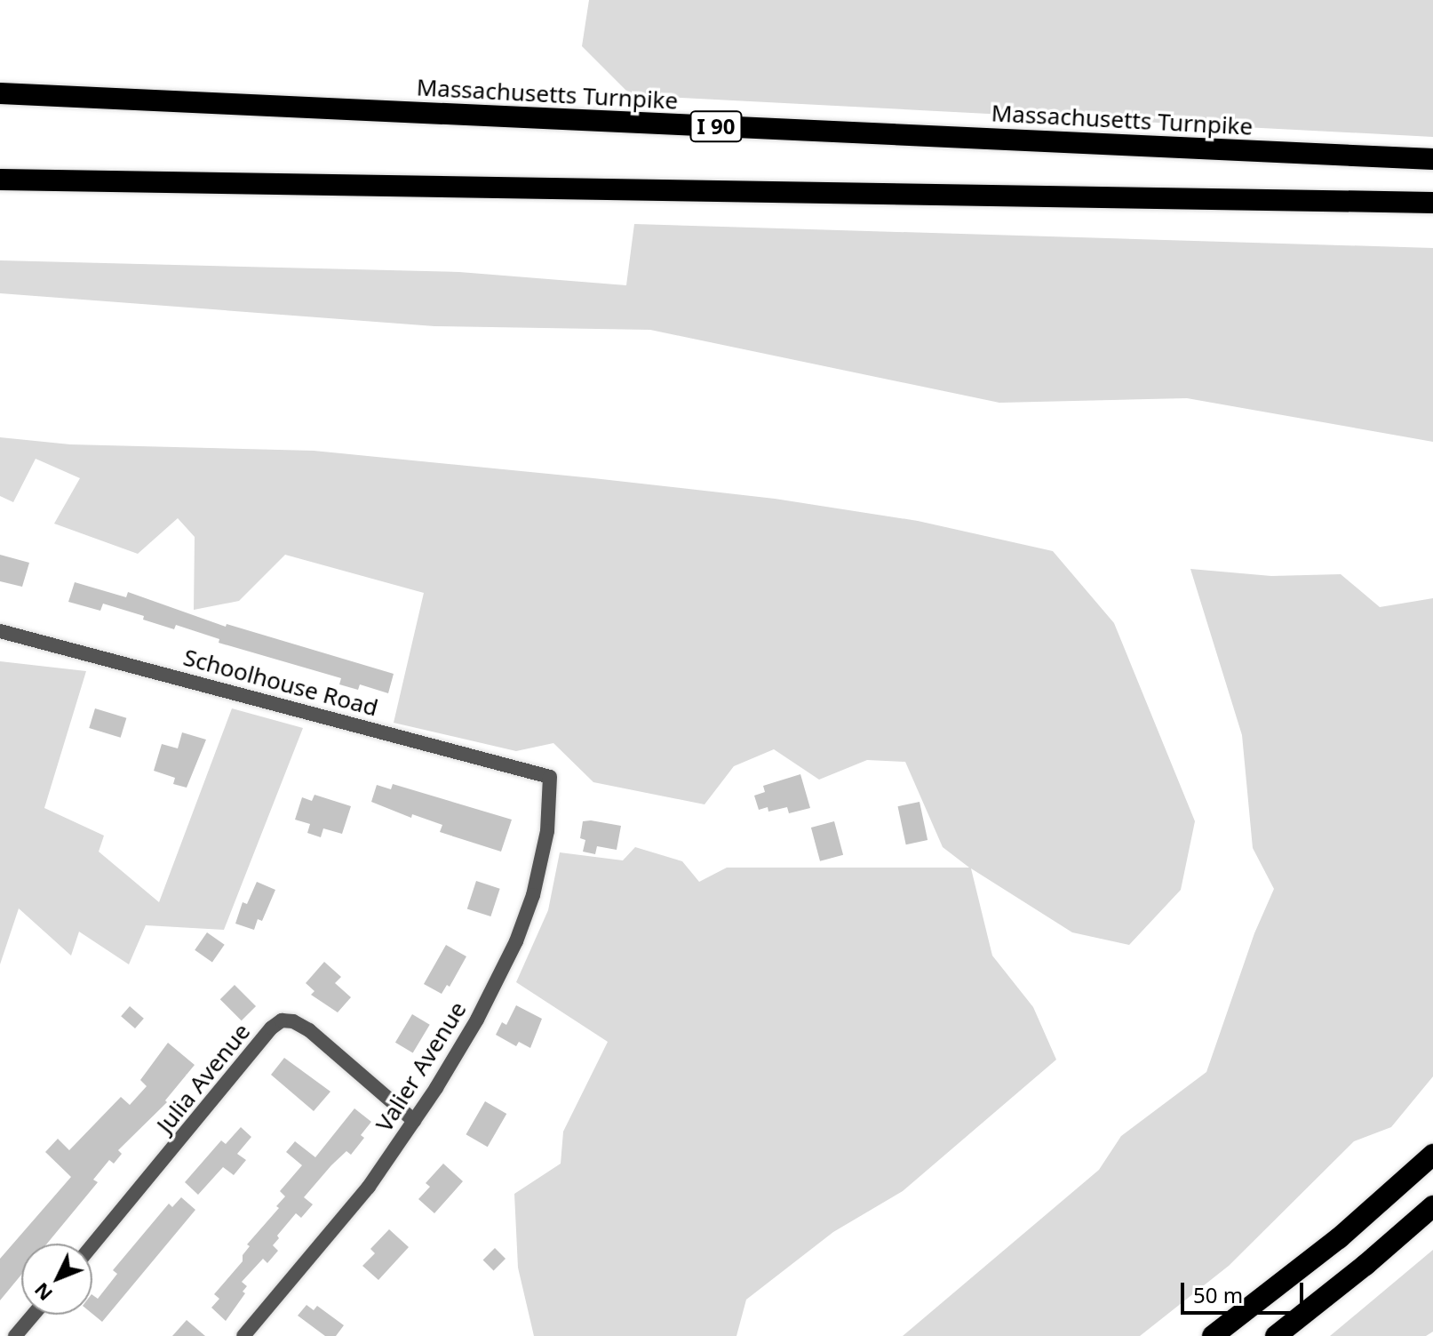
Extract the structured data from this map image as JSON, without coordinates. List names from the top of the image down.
{
  "streets": {
    "highway": ["Massachusetts Turnpike", "I 90"],
    "street": ["Schoolhouse Road", "Valier Avenue", "Julia Avenue"]
  },
  "crossings": [
    ["Schoolhouse Road", "Valier Avenue"],
    ["Valier Avenue", "Julia Avenue"]
  ],
  "scale_bar": "50 m",
  "north": "bottom left"
}
